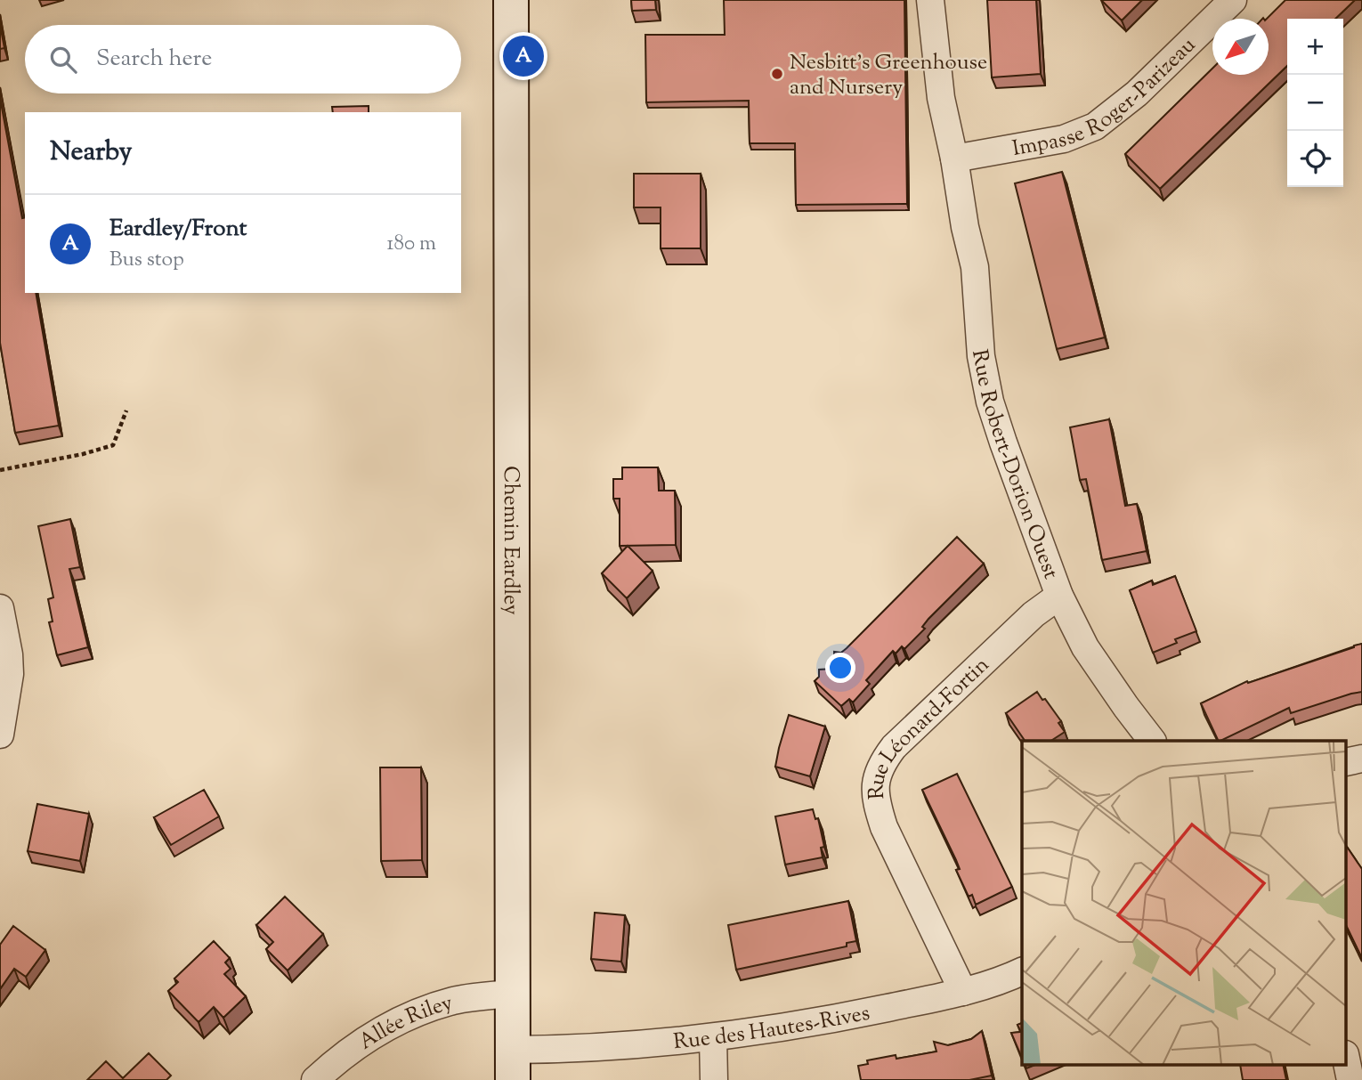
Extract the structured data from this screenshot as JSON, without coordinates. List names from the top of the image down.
{
  "streets": {
    "main road": ["Chemin Eardley"],
    "street": [
      "Impasse Roger-Parizeau",
      "Rue Robert-Dorion Ouest",
      "Rue Léonard-Fortin",
      "Allée Riley",
      "Rue des Hautes-Rives"
    ]
  },
  "crossings": [
    ["Impasse Roger-Parizeau", "Rue Robert-Dorion Ouest"],
    ["Rue Robert-Dorion Ouest", "Rue Léonard-Fortin"],
    ["Chemin Eardley", "Allée Riley"],
    ["Chemin Eardley", "Rue des Hautes-Rives"],
    ["Rue Léonard-Fortin", "Rue des Hautes-Rives"]
  ],
  "places": ["Nesbitt's Greenhouse and Nursery"],
  "north": "bottom left",
  "page": {
    "map_buttons": ["+", "−"],
    "search": "Search here",
    "pins": "A",
    "heading": "Nearby",
    "list": [
      {
        "mark": "A",
        "name": "Eardley/Front",
        "note": "Bus stop",
        "value": "180 m"
      }
    ]
  }
}
